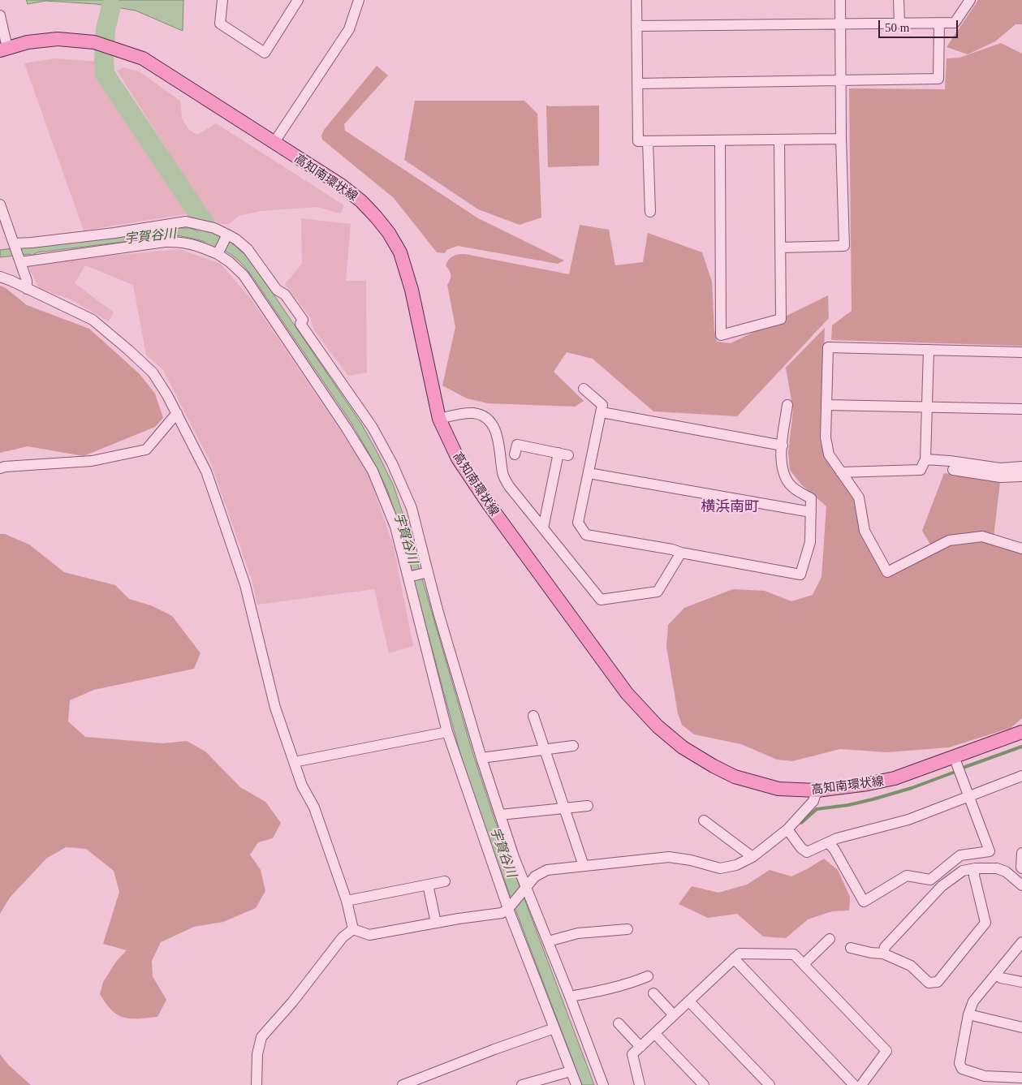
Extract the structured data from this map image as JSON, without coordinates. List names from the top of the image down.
{
  "streets": {
    "main road": ["高知南環状線"]
  },
  "districts": ["横浜南町"],
  "water": ["宇賀谷川"],
  "scale_bar": "50 m"
}
